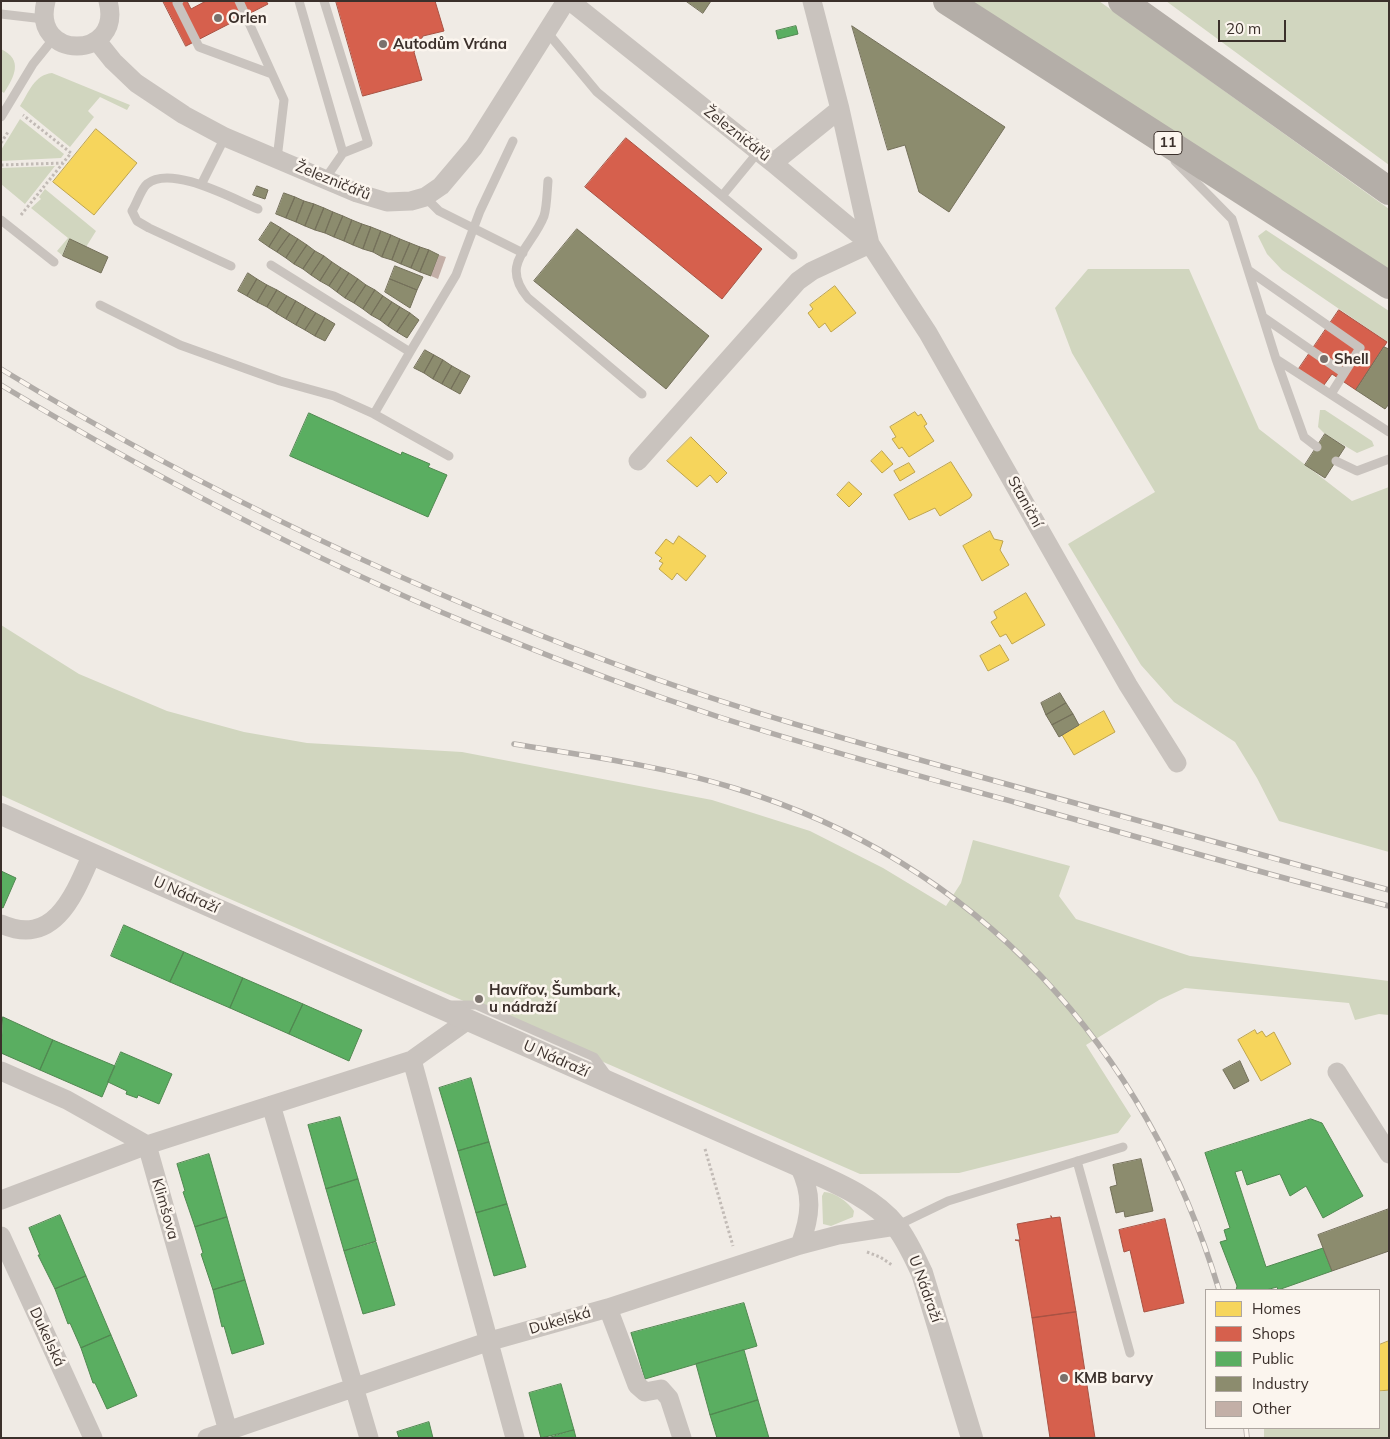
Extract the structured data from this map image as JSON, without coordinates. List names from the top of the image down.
{
  "streets": {
    "highway": ["11"],
    "street": [
      "Železničářů",
      "Staniční",
      "U Nádraží",
      "Klimšova",
      "Dukelská"
    ]
  },
  "crossings": [
    ["Železničářů", "Staniční"],
    ["U Nádraží", "Dukelská"],
    ["Klimšova", "Dukelská"]
  ],
  "places": [
    "Orlen",
    "Autodům Vrána",
    "Shell",
    "Havířov, Šumbark, u nádraží",
    "KMB barvy"
  ],
  "legend": [
    "Homes",
    "Shops",
    "Public",
    "Industry",
    "Other"
  ],
  "scale_bar": "20 m"
}
